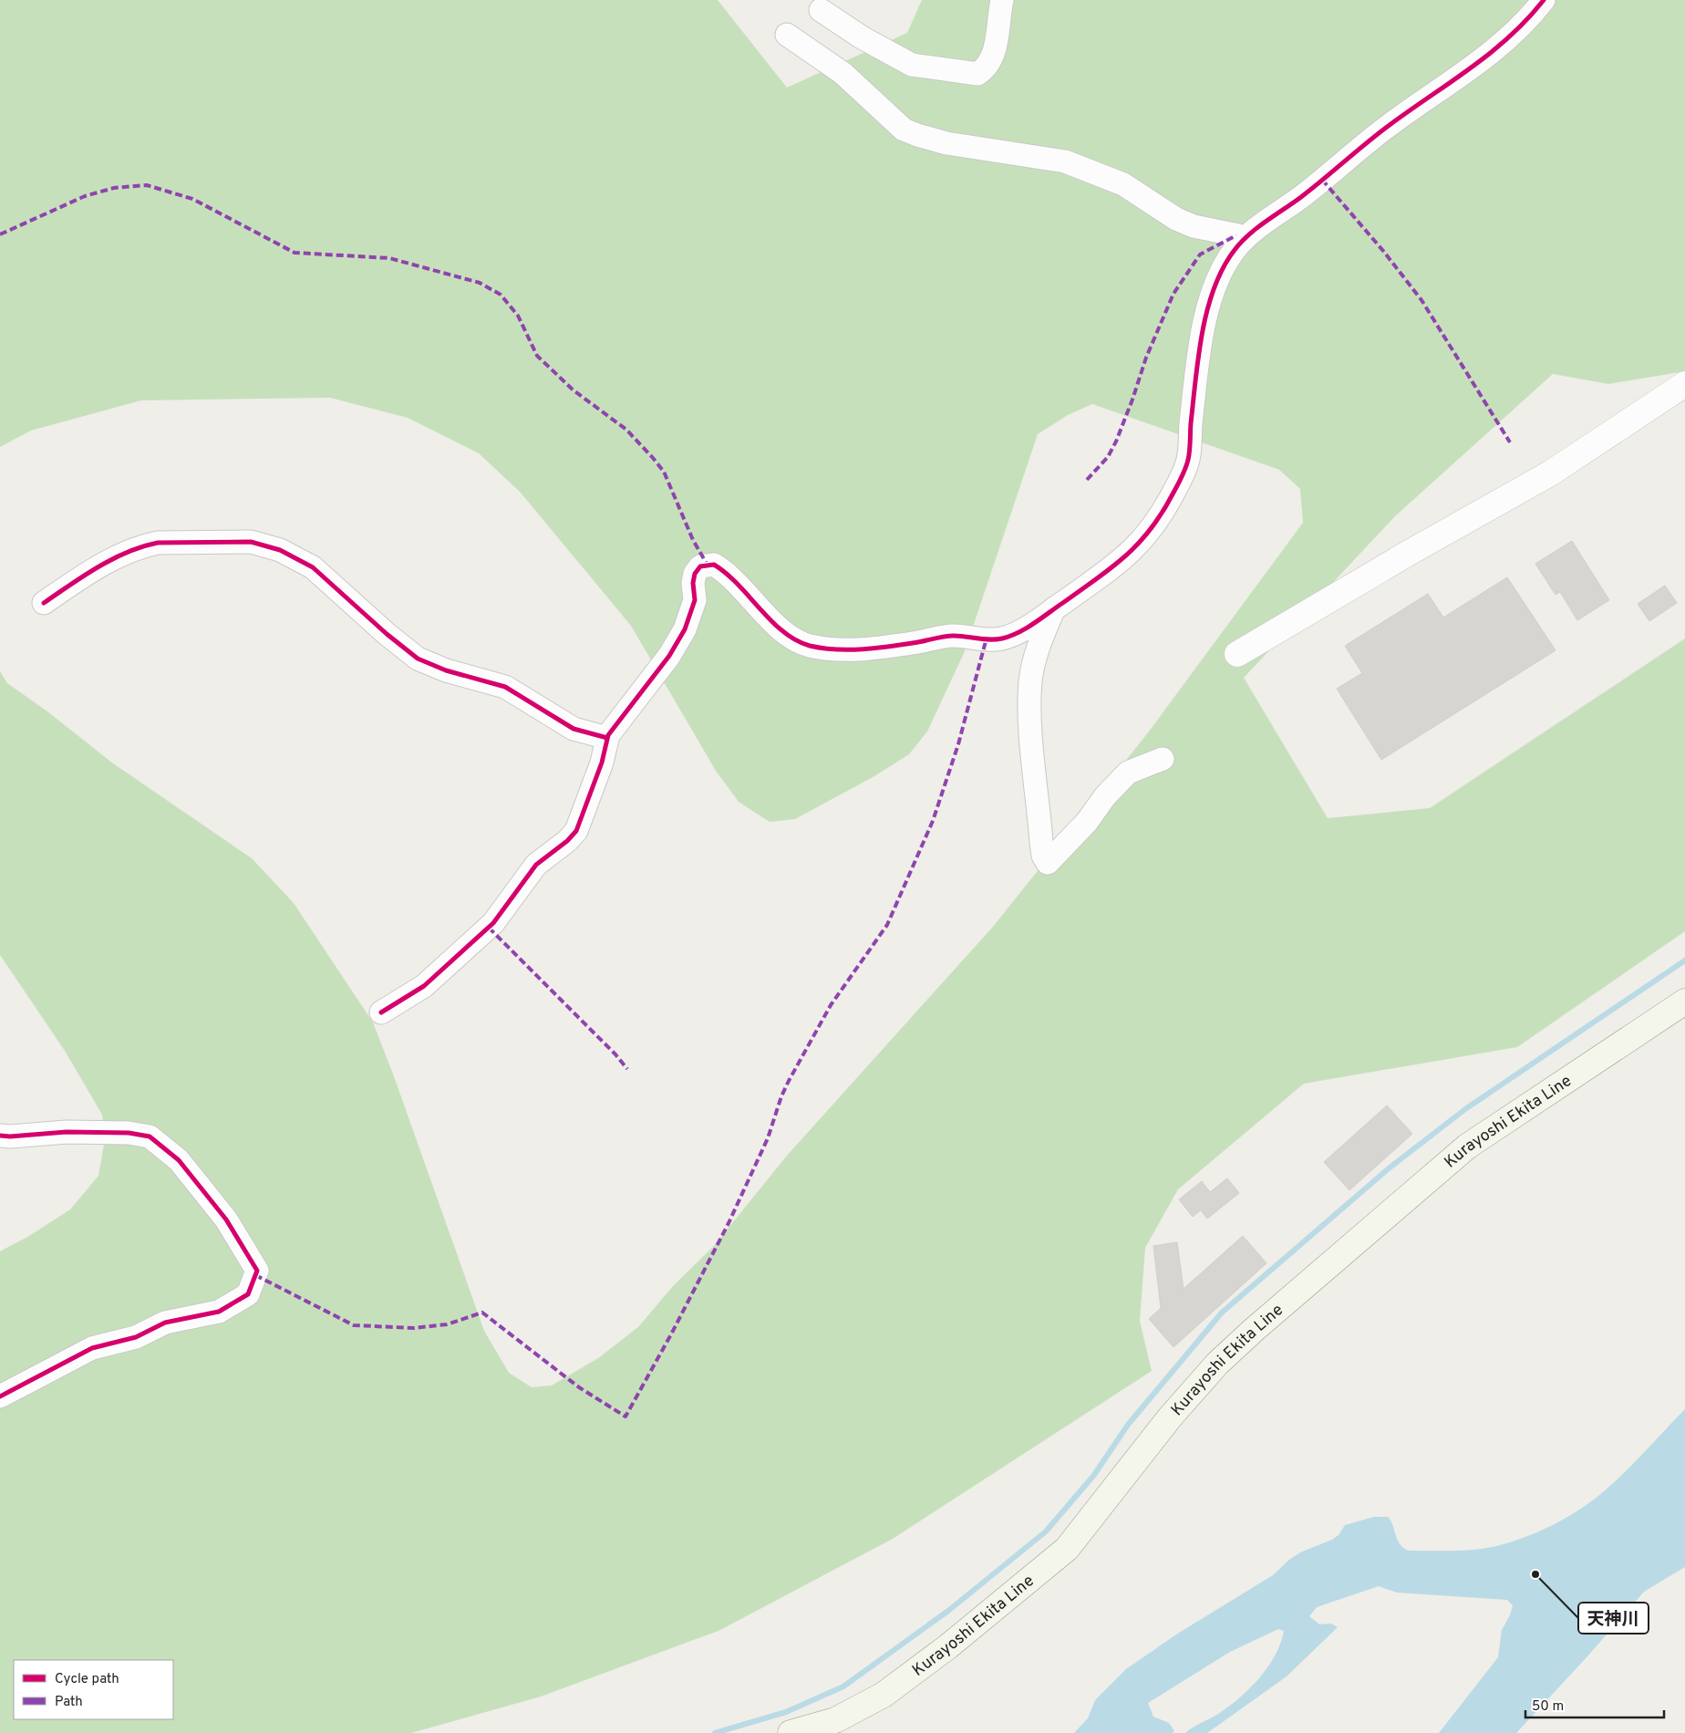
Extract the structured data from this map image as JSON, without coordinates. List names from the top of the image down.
{
  "streets": {
    "main road": ["Kurayoshi Ekita Line"]
  },
  "places": ["天神川"],
  "legend": ["Cycle path", "Path"],
  "scale_bar": "50 m"
}
